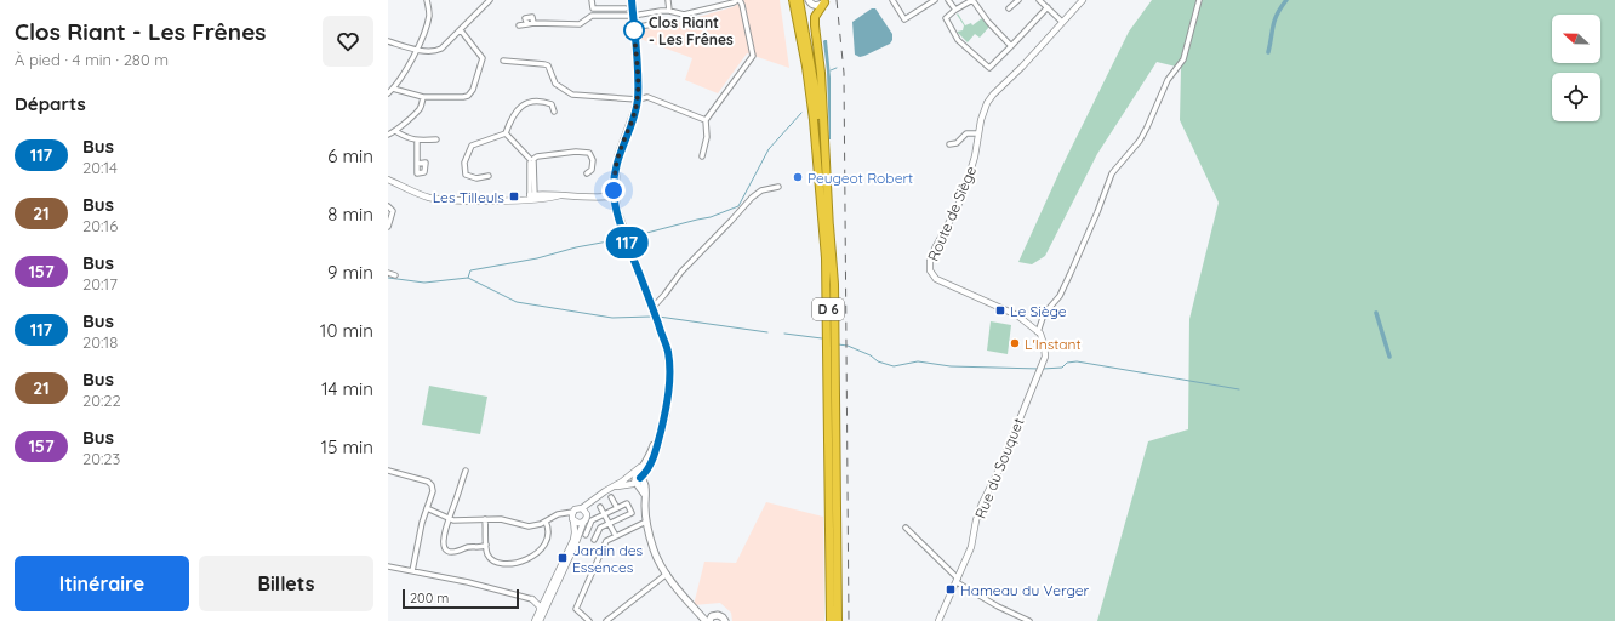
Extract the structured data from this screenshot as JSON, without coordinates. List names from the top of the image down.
{
  "streets": {
    "highway": ["D 6"],
    "street": ["Route de Siège", "Rue du Souquet"]
  },
  "crossings": [
    ["Route de Siège", "Rue du Souquet"]
  ],
  "places": {
    "other": ["Clos Riant - Les Frênes", "Peugeot Robert", "L'Instant"],
    "transit": [
      "Les Tilleuls",
      "Le Siège",
      "Jardin des Essences",
      "Hameau du Verger"
    ]
  },
  "lines": ["bus line 117"],
  "scale_bar": "200 m",
  "north": "left",
  "page": {
    "heading": [
      ["Clos Riant - Les Frênes", "À pied · 4 min · 280 m"],
      "Départs"
    ],
    "on_map": "117",
    "list": [
      {
        "mark": "117",
        "name": "Bus",
        "note": "20:14",
        "value": "6 min"
      },
      {
        "mark": "21",
        "name": "Bus",
        "note": "20:16",
        "value": "8 min"
      },
      {
        "mark": "157",
        "name": "Bus",
        "note": "20:17",
        "value": "9 min"
      },
      {
        "mark": "117",
        "name": "Bus",
        "note": "20:18",
        "value": "10 min"
      },
      {
        "mark": "21",
        "name": "Bus",
        "note": "20:22",
        "value": "14 min"
      },
      {
        "mark": "157",
        "name": "Bus",
        "note": "20:23",
        "value": "15 min"
      }
    ],
    "buttons": ["Itinéraire", "Billets"],
    "scale": "200 m"
  }
}
